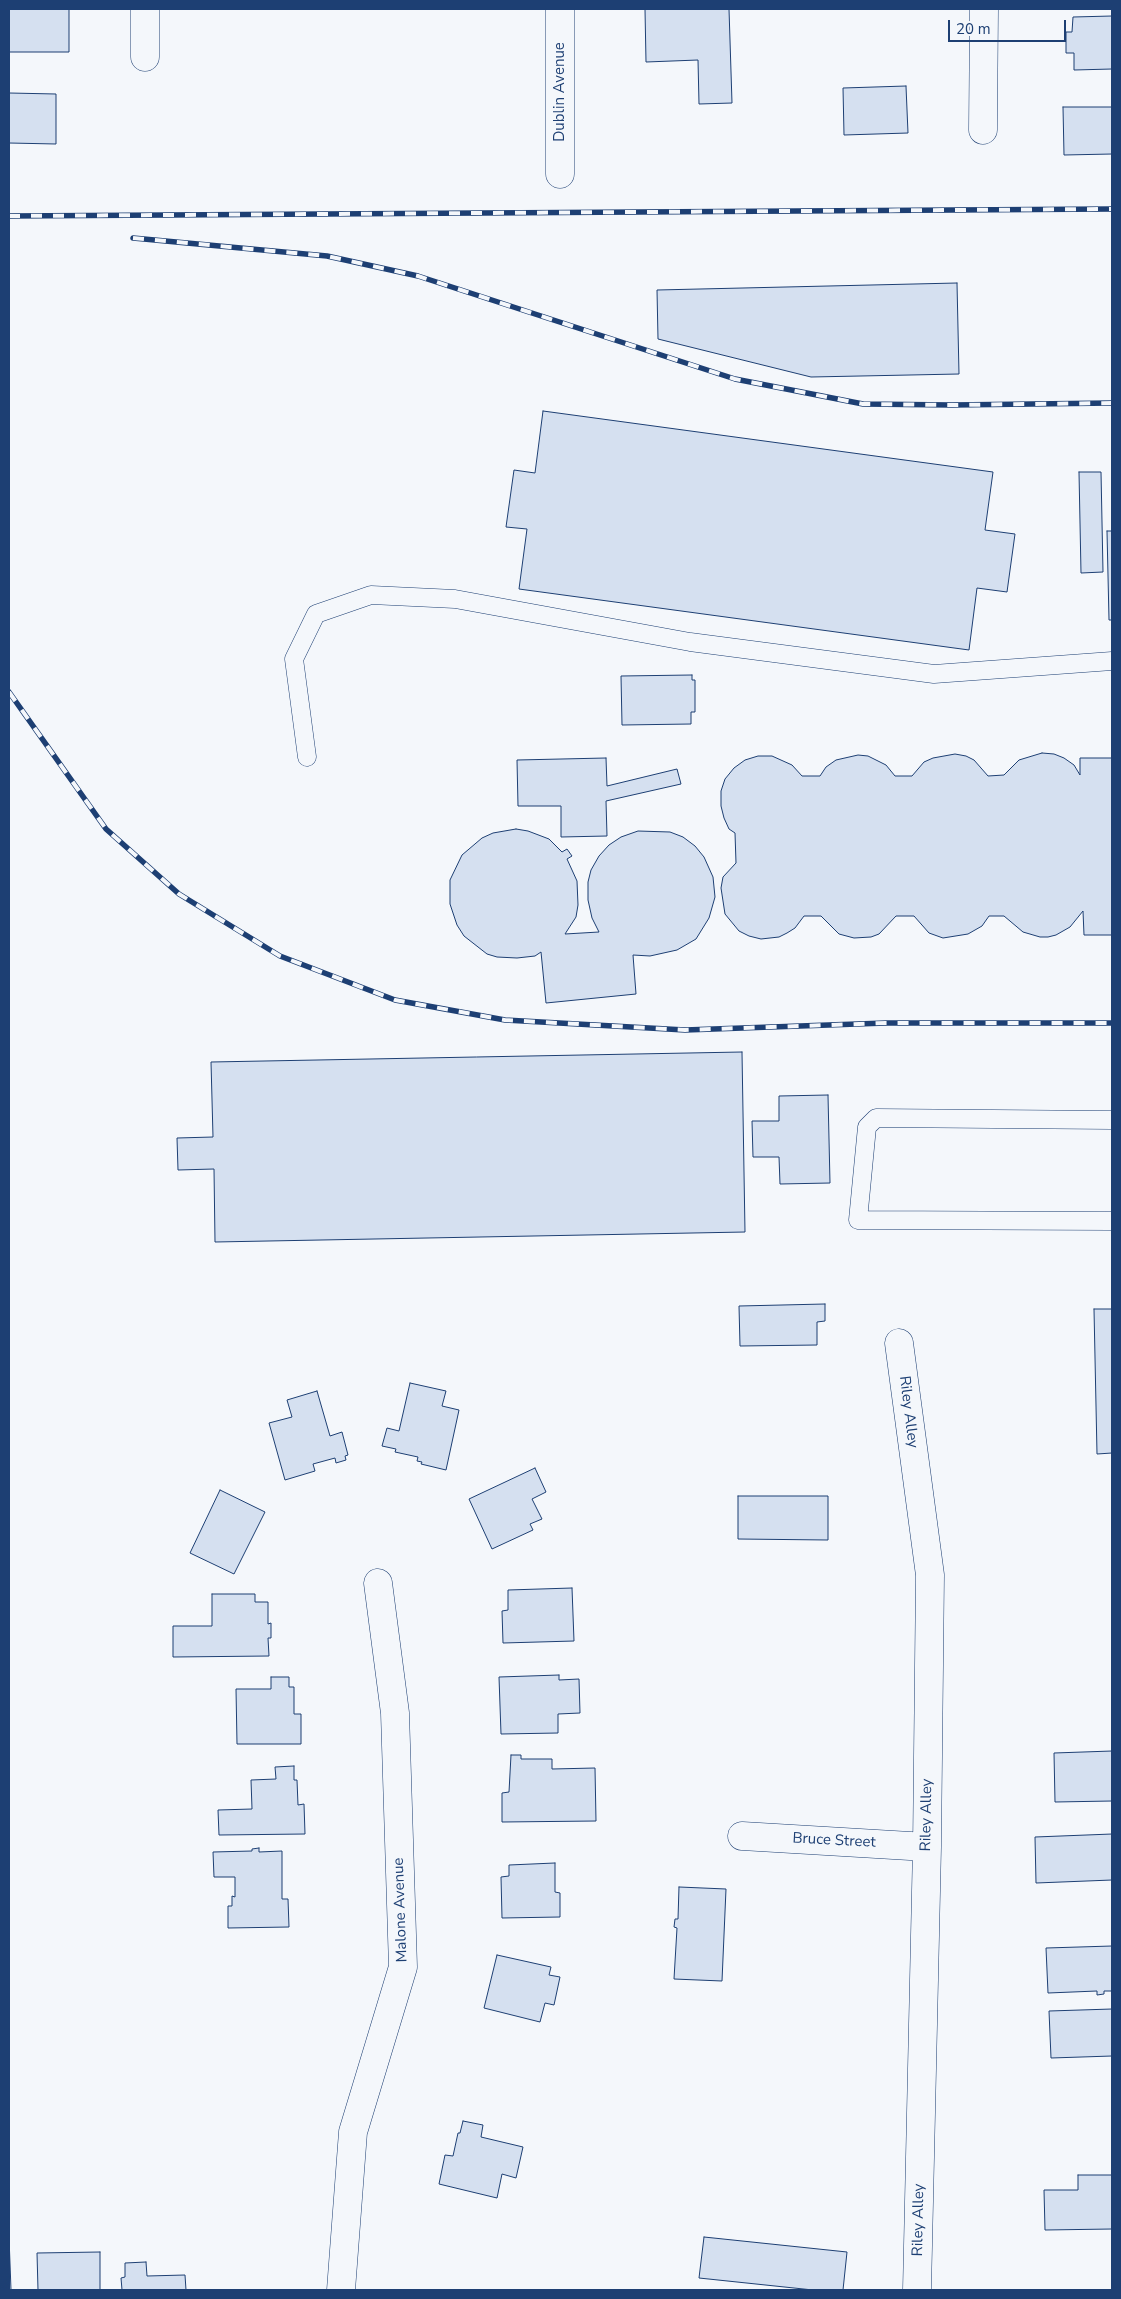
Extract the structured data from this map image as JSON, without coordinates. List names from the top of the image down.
{
  "streets": {
    "street": [
      "Dublin Avenue",
      "Riley Alley",
      "Bruce Street",
      "Malone Avenue"
    ]
  },
  "crossings": [
    ["Riley Alley", "Bruce Street"]
  ],
  "scale_bar": "20 m"
}
